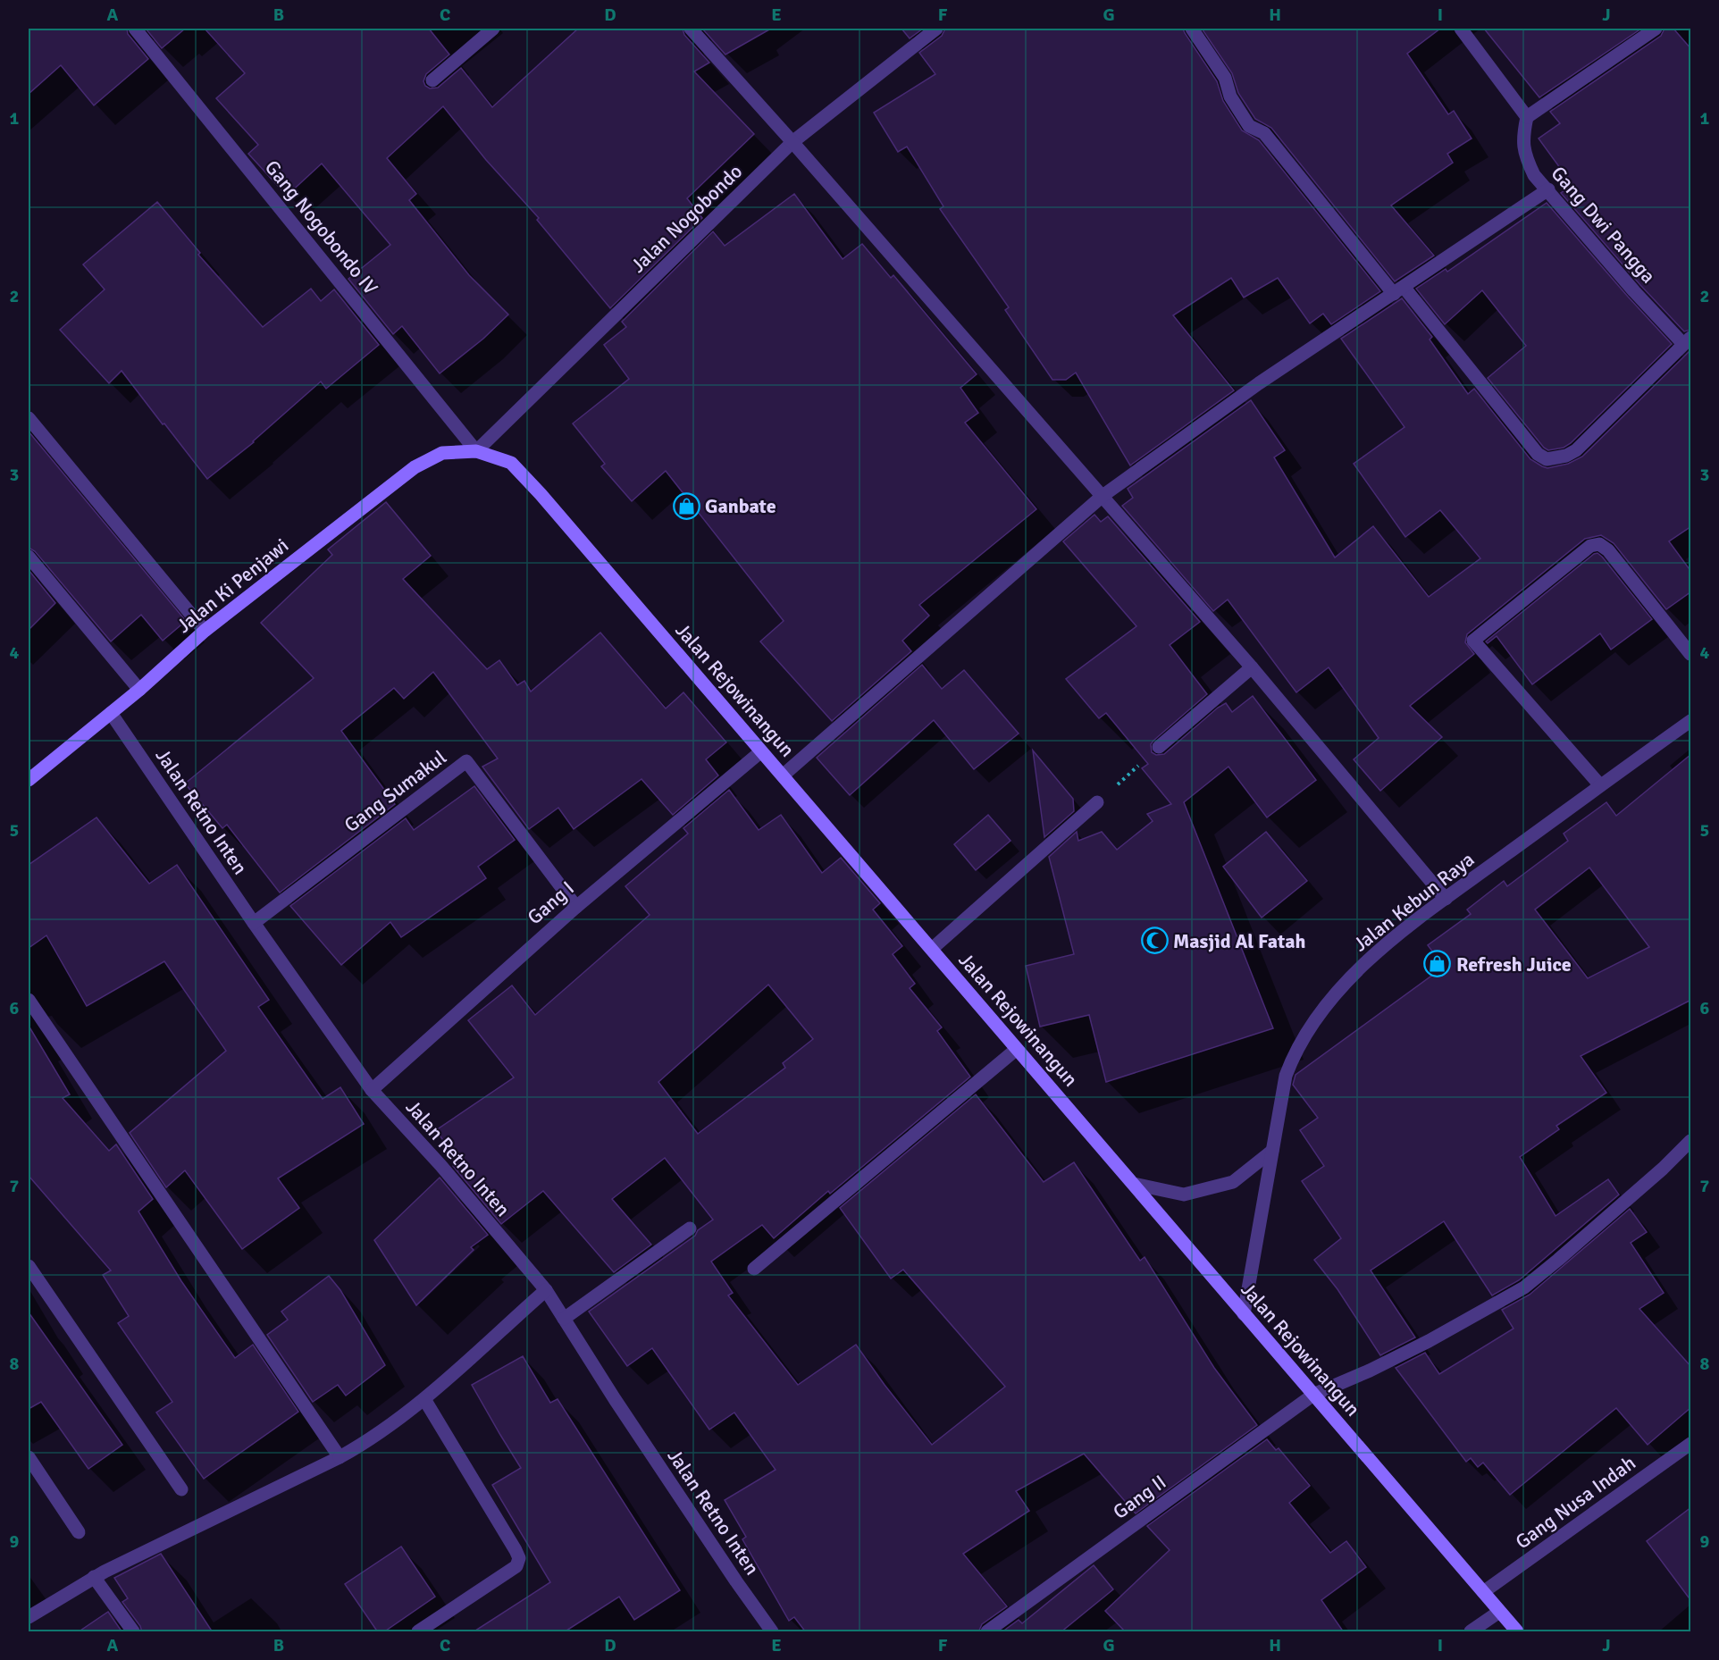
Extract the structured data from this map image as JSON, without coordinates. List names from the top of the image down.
{
  "streets": {
    "main road": ["Jalan Ki Penjawi", "Jalan Rejowinangun"],
    "street": [
      "Jalan Nogobondo",
      "Gang Dwi Pangga",
      "Gang Nogobondo IV",
      "Gang Sumakul",
      "Jalan Retno Inten",
      "Jalan Kebun Raya",
      "Gang I",
      "Gang II",
      "Gang Nusa Indah"
    ]
  },
  "crossings": [
    ["Jalan Nogobondo", "Gang Nogobondo IV"],
    ["Jalan Nogobondo", "Jalan Ki Penjawi"],
    ["Jalan Nogobondo", "Jalan Rejowinangun"],
    ["Gang Nogobondo IV", "Jalan Ki Penjawi"],
    ["Gang Nogobondo IV", "Jalan Rejowinangun"],
    ["Jalan Ki Penjawi", "Jalan Rejowinangun"],
    ["Jalan Ki Penjawi", "Jalan Retno Inten"],
    ["Jalan Rejowinangun", "Jalan Kebun Raya"],
    ["Jalan Rejowinangun", "Gang I"],
    ["Jalan Rejowinangun", "Gang II"],
    ["Jalan Rejowinangun", "Gang Nusa Indah"],
    ["Gang Sumakul", "Jalan Retno Inten"],
    ["Gang Sumakul", "Gang I"],
    ["Jalan Retno Inten", "Gang I"]
  ],
  "places": {
    "shop": ["Ganbate", "Refresh Juice"],
    "mosque": ["Masjid Al Fatah"]
  },
  "grid": {
    "columns": [
      "A",
      "B",
      "C",
      "D",
      "E",
      "F",
      "G",
      "H",
      "I",
      "J"
    ],
    "rows": [
      "1",
      "2",
      "3",
      "4",
      "5",
      "6",
      "7",
      "8",
      "9"
    ]
  }
}
